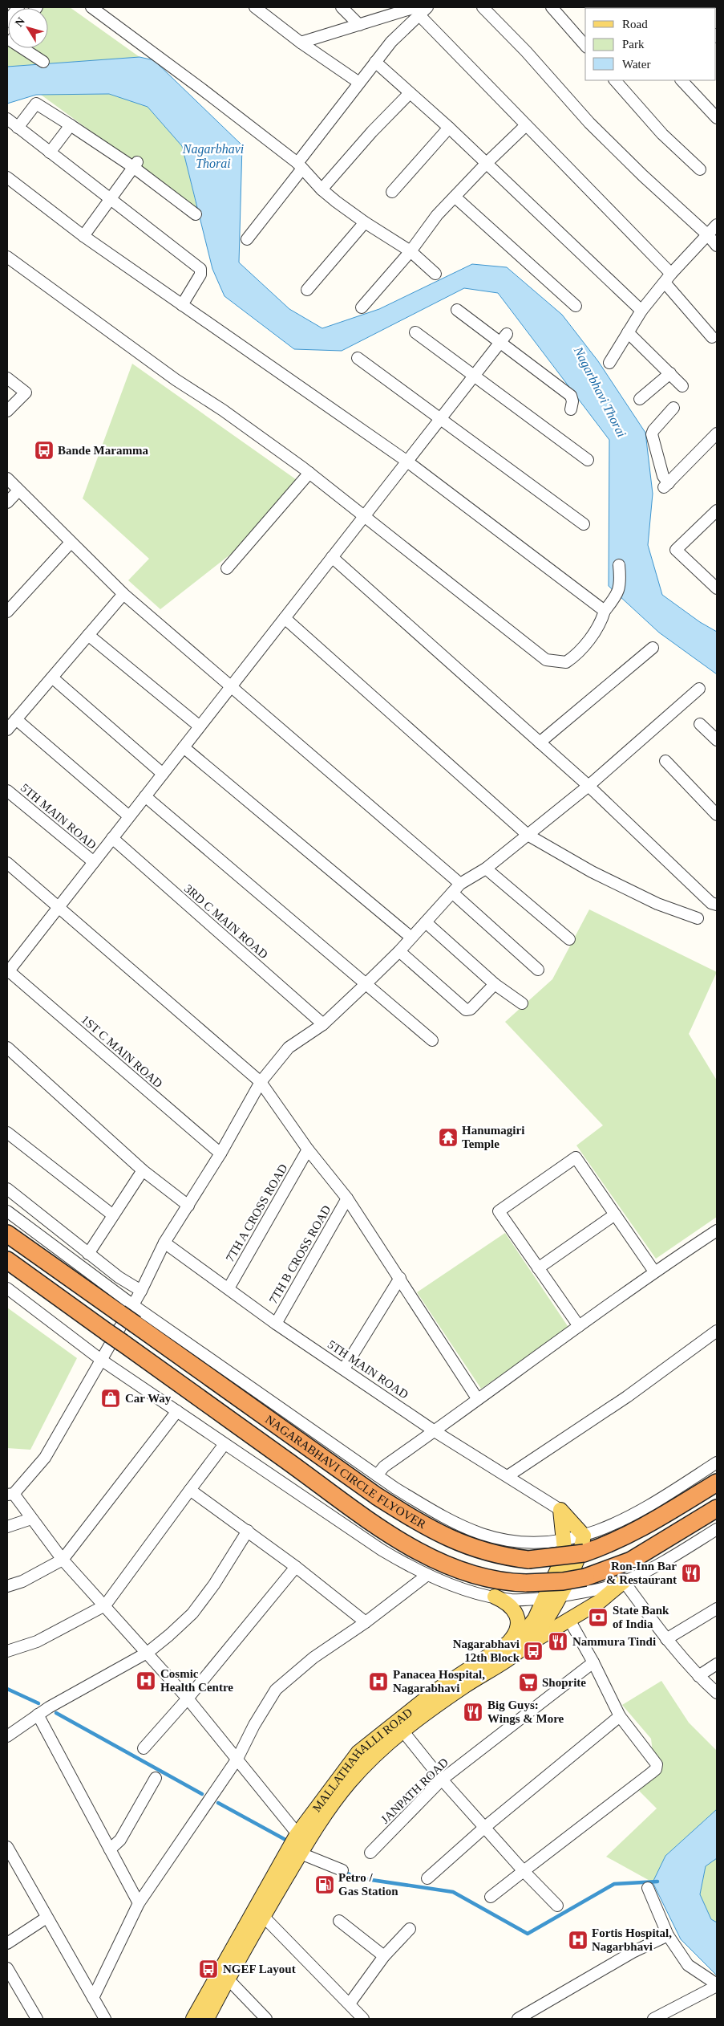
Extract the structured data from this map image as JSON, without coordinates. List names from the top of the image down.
{
  "streets": {
    "highway": ["NAGARABHAVI CIRCLE FLYOVER"],
    "main road": ["MALLATHAHALLI ROAD"],
    "street": [
      "5TH MAIN ROAD",
      "3RD C MAIN ROAD",
      "1ST C MAIN ROAD",
      "7TH A CROSS ROAD",
      "7TH B CROSS ROAD",
      "JANPATH ROAD"
    ]
  },
  "crossings": [
    ["5TH MAIN ROAD", "7TH A CROSS ROAD"],
    ["5TH MAIN ROAD", "7TH B CROSS ROAD"],
    ["5TH MAIN ROAD", "MALLATHAHALLI ROAD"]
  ],
  "water": ["Nagarbhavi Thorai"],
  "places": {
    "bus stop": ["Bande Maramma", "Nagarabhavi 12th Block", "NGEF Layout"],
    "temple": ["Hanumagiri Temple"],
    "shop": ["Car Way"],
    "restaurant": ["Ron-Inn Bar & Restaurant", "Nammura Tindi", "Big Guys: Wings & More"],
    "bank": ["State Bank of India"],
    "hospital": ["Cosmic Health Centre", "Panacea Hospital, Nagarabhavi", "Fortis Hospital, Nagarbhavi"],
    "supermarket": ["Shoprite"],
    "fuel station": ["Petro / Gas Station"]
  },
  "legend": ["Road", "Park", "Water"],
  "north": "top left"
}
